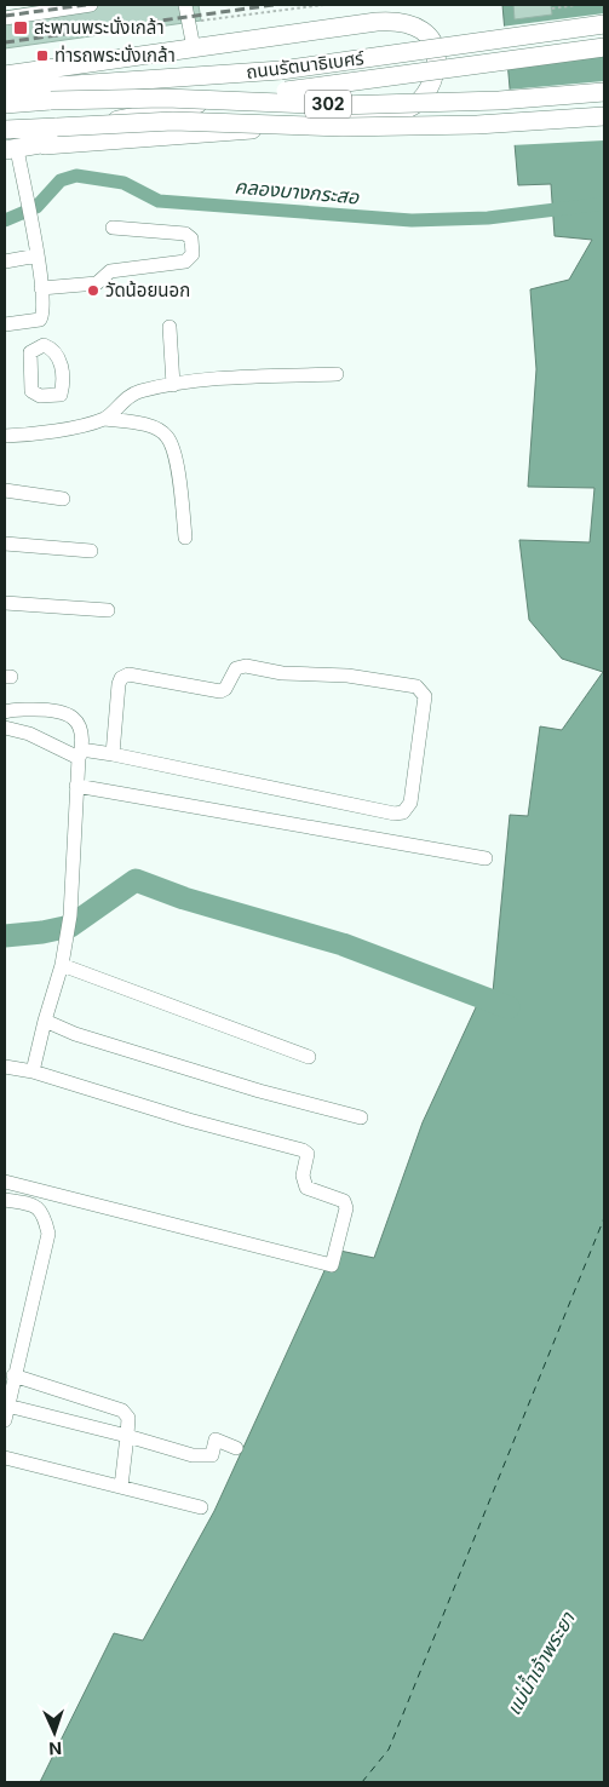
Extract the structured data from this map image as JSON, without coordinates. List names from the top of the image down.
{
  "streets": {
    "main road": ["ถนนรัตนาธิเบศร์", "302"]
  },
  "water": ["คลองบางกระสอ", "แม่น้ำเจ้าพระยา"],
  "places": {
    "transit": ["สะพานพระนั่งเกล้า", "ท่ารถพระนั่งเกล้า"],
    "other": ["วัดน้อยนอก"]
  },
  "north": "bottom"
}
